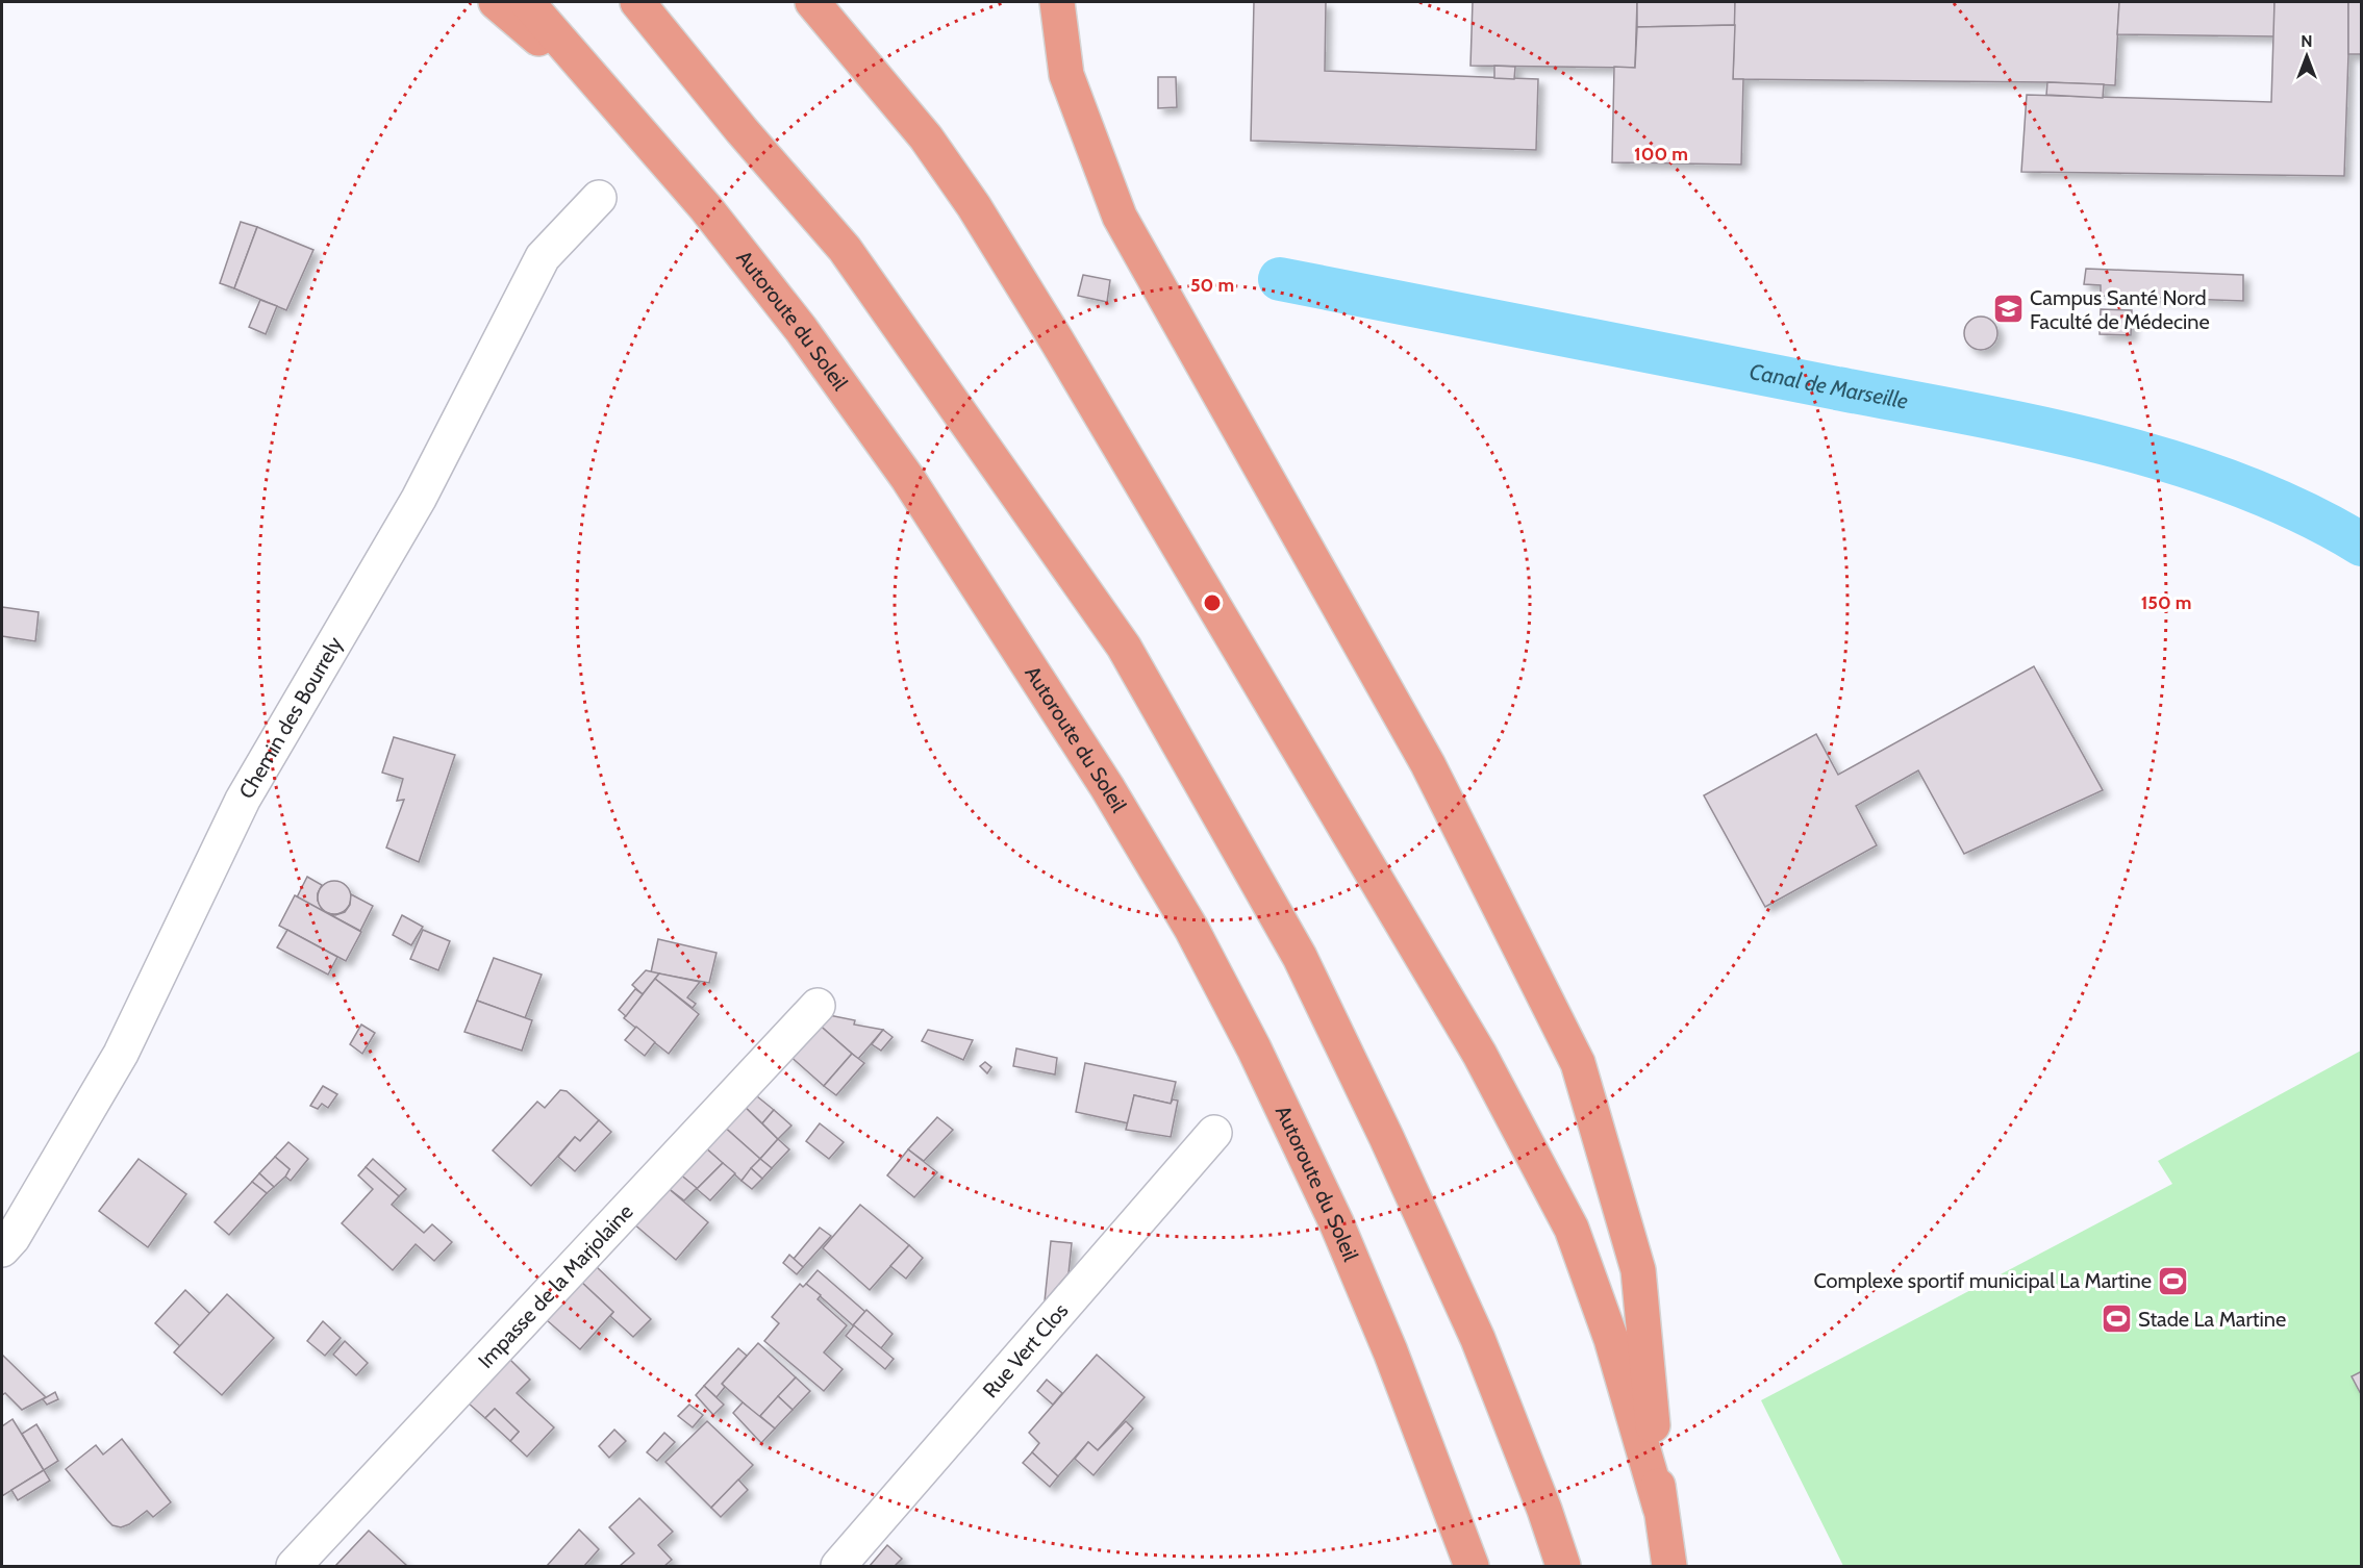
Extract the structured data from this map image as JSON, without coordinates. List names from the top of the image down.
{
  "streets": {
    "highway": ["Autoroute du Soleil"],
    "street": ["Chemin des Bourrely", "Impasse de la Marjolaine", "Rue Vert Clos"]
  },
  "water": ["Canal de Marseille"],
  "places": {
    "school or university": ["Campus Santé Nord Faculté de Médecine"],
    "sports": ["Complexe sportif municipal La Martine", "Stade La Martine"]
  },
  "north": "top",
  "rings": ["100 m", "50 m", "150 m"]
}
